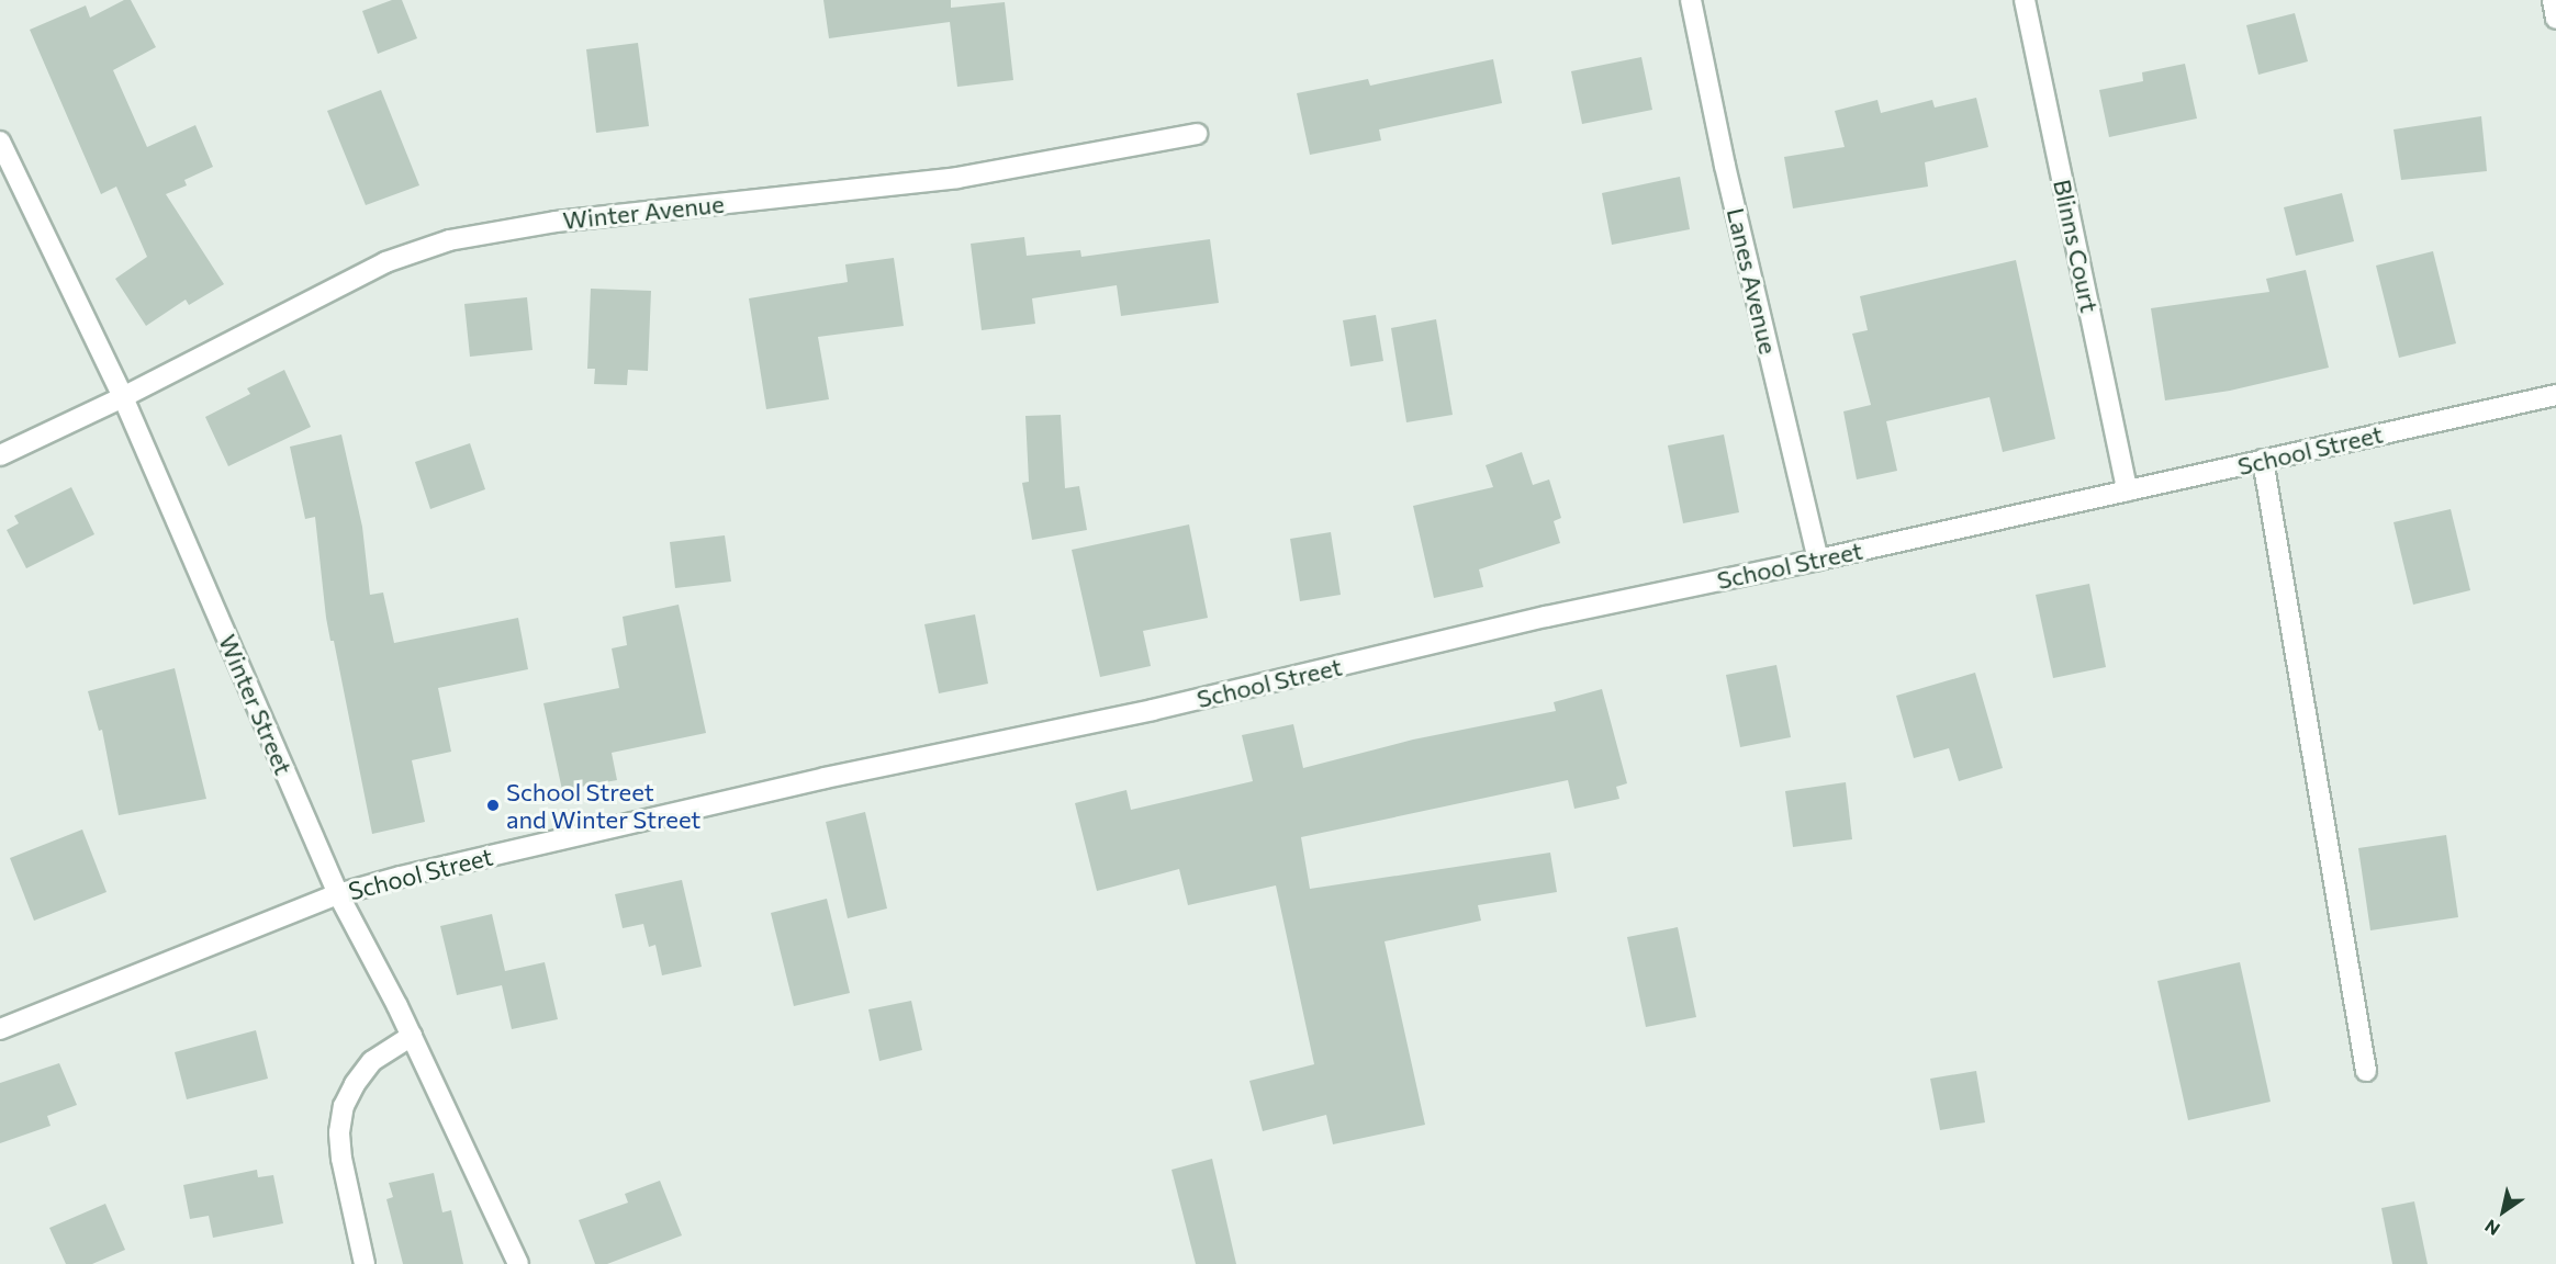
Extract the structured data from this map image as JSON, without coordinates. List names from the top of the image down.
{
  "streets": {
    "street": [
      "Winter Avenue",
      "Blinns Court",
      "Lanes Avenue",
      "School Street",
      "Winter Street"
    ]
  },
  "crossings": [
    ["Winter Avenue", "Winter Street"],
    ["Blinns Court", "School Street"],
    ["Lanes Avenue", "School Street"],
    ["School Street", "Winter Street"]
  ],
  "places": ["School Street and Winter Street"],
  "north": "bottom left"
}
